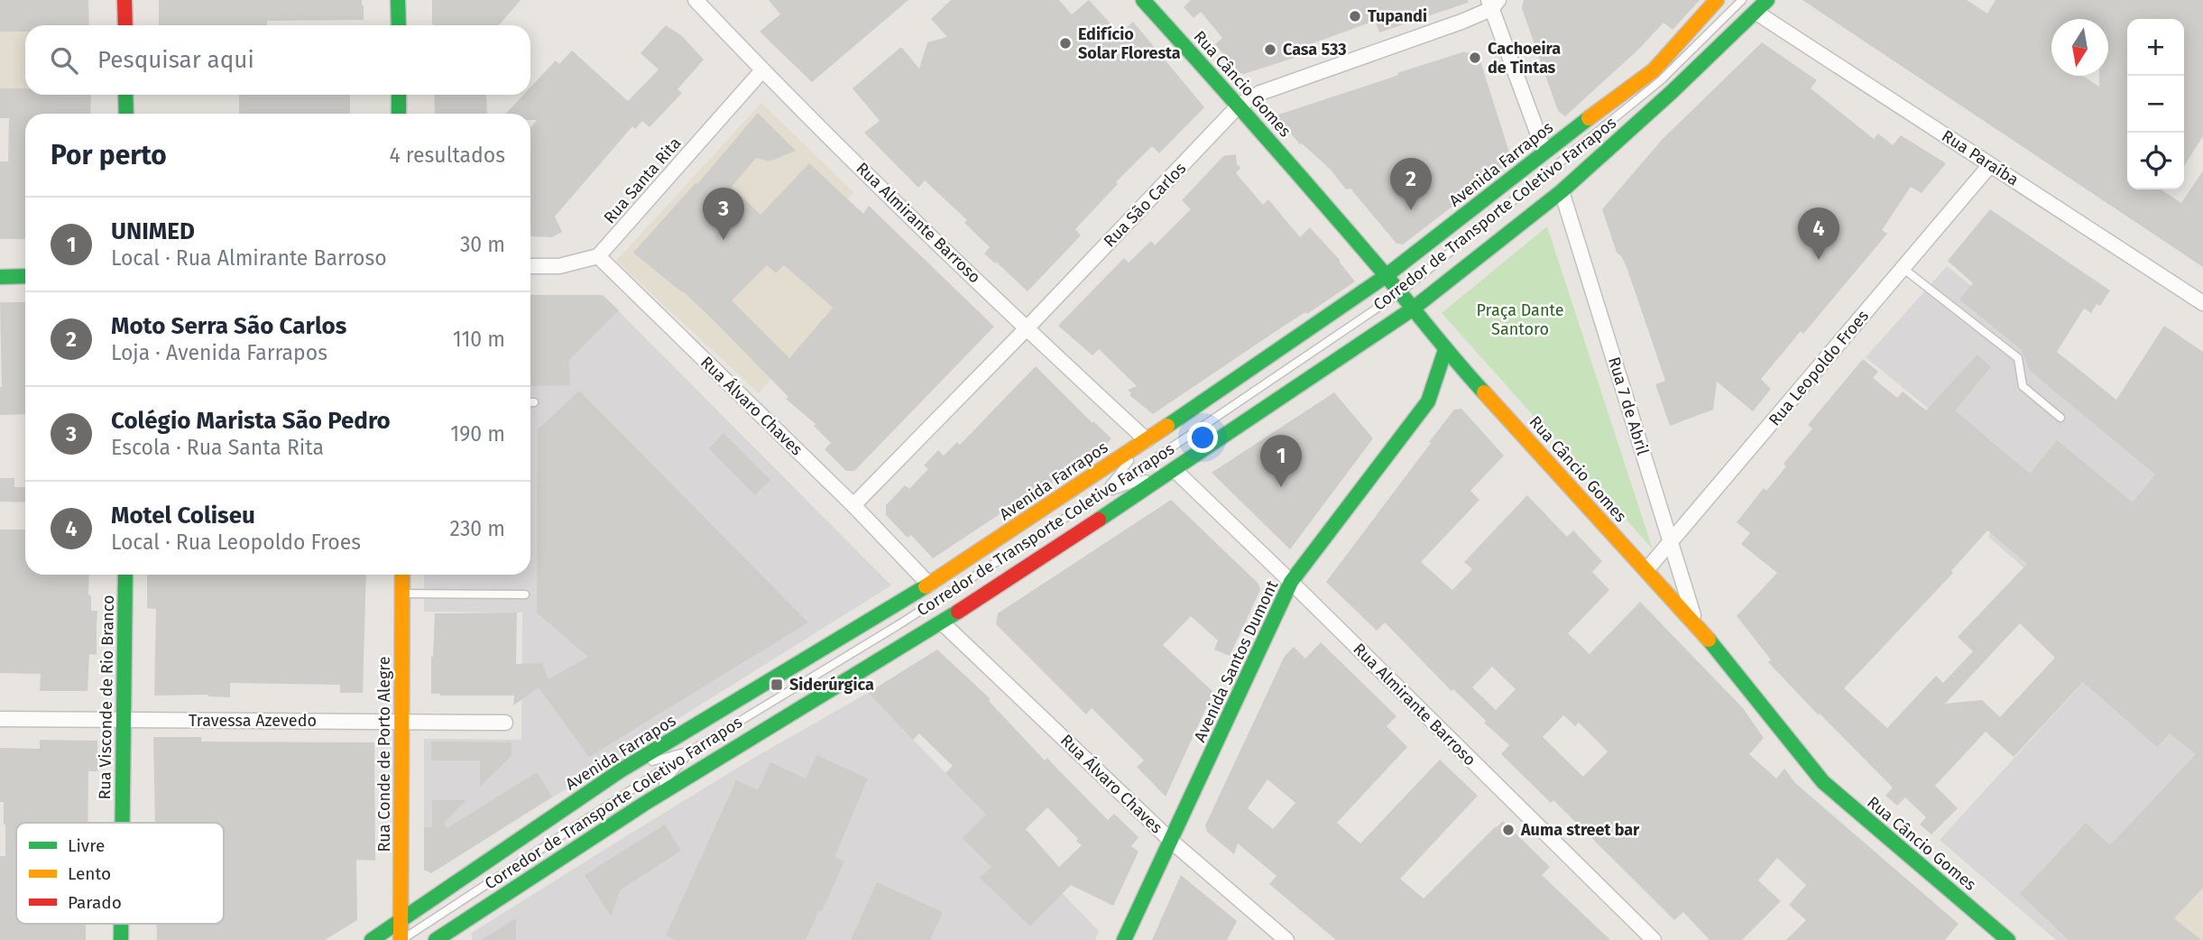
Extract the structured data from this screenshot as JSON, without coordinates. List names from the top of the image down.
{
  "streets": {
    "main road": [
      "Rua Câncio Gomes",
      "Avenida Farrapos",
      "Avenida Santos Dumont",
      "Rua Visconde de Rio Branco",
      "Rua Conde de Porto Alegre"
    ],
    "street": [
      "Rua Paraíba",
      "Rua Santa Rita",
      "Rua São Carlos",
      "Rua Almirante Barroso",
      "Rua Leopoldo Froes",
      "Rua Álvaro Chaves",
      "Rua 7 de Abril",
      "Travessa Azevedo"
    ],
    "lane": ["Corredor de Transporte Coletivo Farrapos"]
  },
  "crossings": [
    ["Rua Câncio Gomes", "Avenida Farrapos"],
    ["Rua Câncio Gomes", "Rua São Carlos"],
    ["Rua Câncio Gomes", "Corredor de Transporte Coletivo Farrapos"],
    ["Rua Câncio Gomes", "Rua Leopoldo Froes"],
    ["Rua Câncio Gomes", "Rua 7 de Abril"],
    ["Rua Câncio Gomes", "Avenida Santos Dumont"],
    ["Rua Paraíba", "Rua Leopoldo Froes"],
    ["Avenida Farrapos", "Rua Almirante Barroso"],
    ["Avenida Farrapos", "Rua Álvaro Chaves"],
    ["Avenida Farrapos", "Rua Conde de Porto Alegre"],
    ["Rua Santa Rita", "Rua Almirante Barroso"],
    ["Rua Santa Rita", "Rua Álvaro Chaves"],
    ["Rua São Carlos", "Rua Almirante Barroso"],
    ["Rua São Carlos", "Rua Álvaro Chaves"],
    ["Corredor de Transporte Coletivo Farrapos", "Rua Conde de Porto Alegre"],
    ["Rua Almirante Barroso", "Avenida Santos Dumont"],
    ["Rua Leopoldo Froes", "Rua 7 de Abril"],
    ["Rua Álvaro Chaves", "Avenida Santos Dumont"],
    ["Rua Visconde de Rio Branco", "Travessa Azevedo"],
    ["Travessa Azevedo", "Rua Conde de Porto Alegre"]
  ],
  "parks": ["Praça Dante Santoro"],
  "places": {
    "other": [
      "Tupandi",
      "Edifício Solar Floresta",
      "Casa 533",
      "Cachoeira de Tintas",
      "Auma street bar"
    ],
    "transit": ["Siderúrgica"]
  },
  "legend": ["Livre", "Lento", "Parado"],
  "north": "bottom",
  "page": {
    "map_buttons": ["+", "−"],
    "search": "Pesquisar aqui",
    "heading": ["Por perto", "4 resultados"],
    "pins": [
      "2",
      "3",
      "4",
      "1"
    ],
    "list": [
      {
        "mark": "1",
        "name": "UNIMED",
        "note": "Local · Rua Almirante Barroso",
        "value": "30 m"
      },
      {
        "mark": "2",
        "name": "Moto Serra São Carlos",
        "note": "Loja · Avenida Farrapos",
        "value": "110 m"
      },
      {
        "mark": "3",
        "name": "Colégio Marista São Pedro",
        "note": "Escola · Rua Santa Rita",
        "value": "190 m"
      },
      {
        "mark": "4",
        "name": "Motel Coliseu",
        "note": "Local · Rua Leopoldo Froes",
        "value": "230 m"
      }
    ]
  }
}
